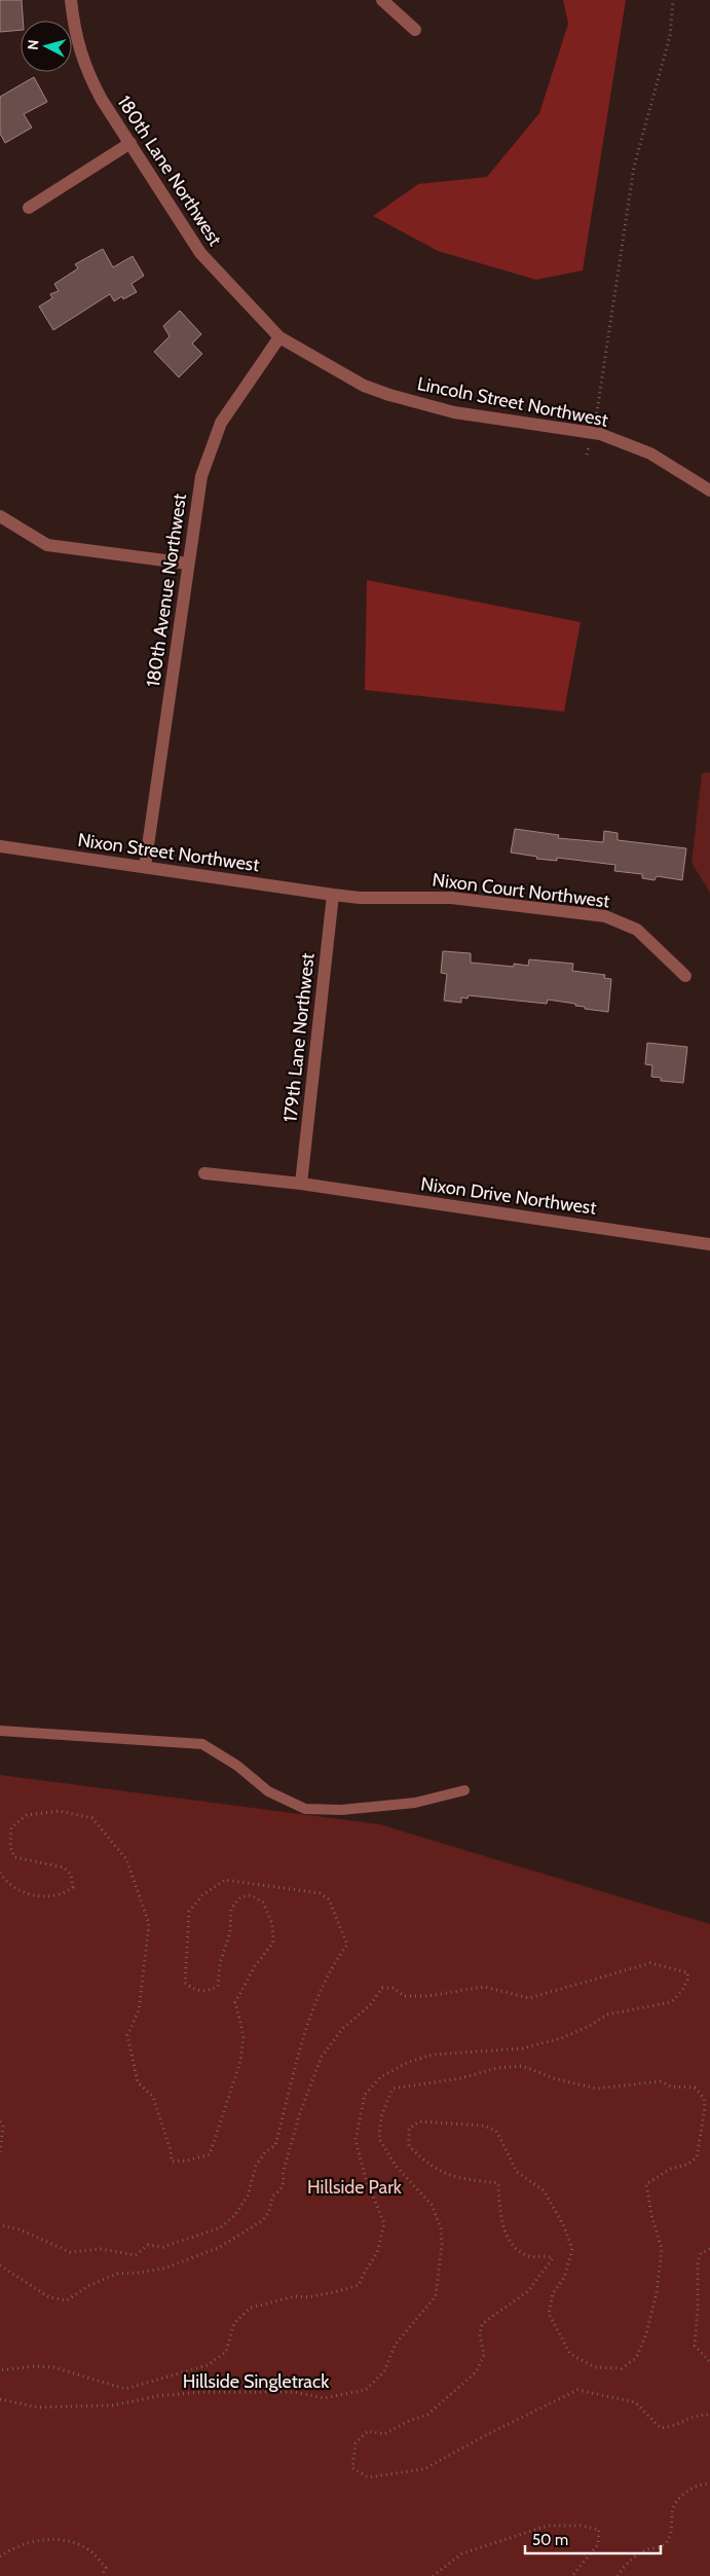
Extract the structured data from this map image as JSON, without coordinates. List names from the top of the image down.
{
  "streets": {
    "street": [
      "180th Lane Northwest",
      "Lincoln Street Northwest",
      "180th Avenue Northwest",
      "Nixon Street Northwest",
      "Nixon Court Northwest",
      "179th Lane Northwest",
      "Nixon Drive Northwest"
    ],
    "path": ["Hillside Singletrack"]
  },
  "crossings": [
    ["180th Lane Northwest", "Lincoln Street Northwest"],
    ["180th Lane Northwest", "180th Avenue Northwest"],
    ["Lincoln Street Northwest", "180th Avenue Northwest"],
    ["180th Avenue Northwest", "Nixon Street Northwest"],
    ["Nixon Street Northwest", "Nixon Court Northwest"],
    ["Nixon Street Northwest", "179th Lane Northwest"],
    ["Nixon Court Northwest", "179th Lane Northwest"],
    ["179th Lane Northwest", "Nixon Drive Northwest"]
  ],
  "parks": ["Hillside Park"],
  "scale_bar": "50 m",
  "north": "left"
}
